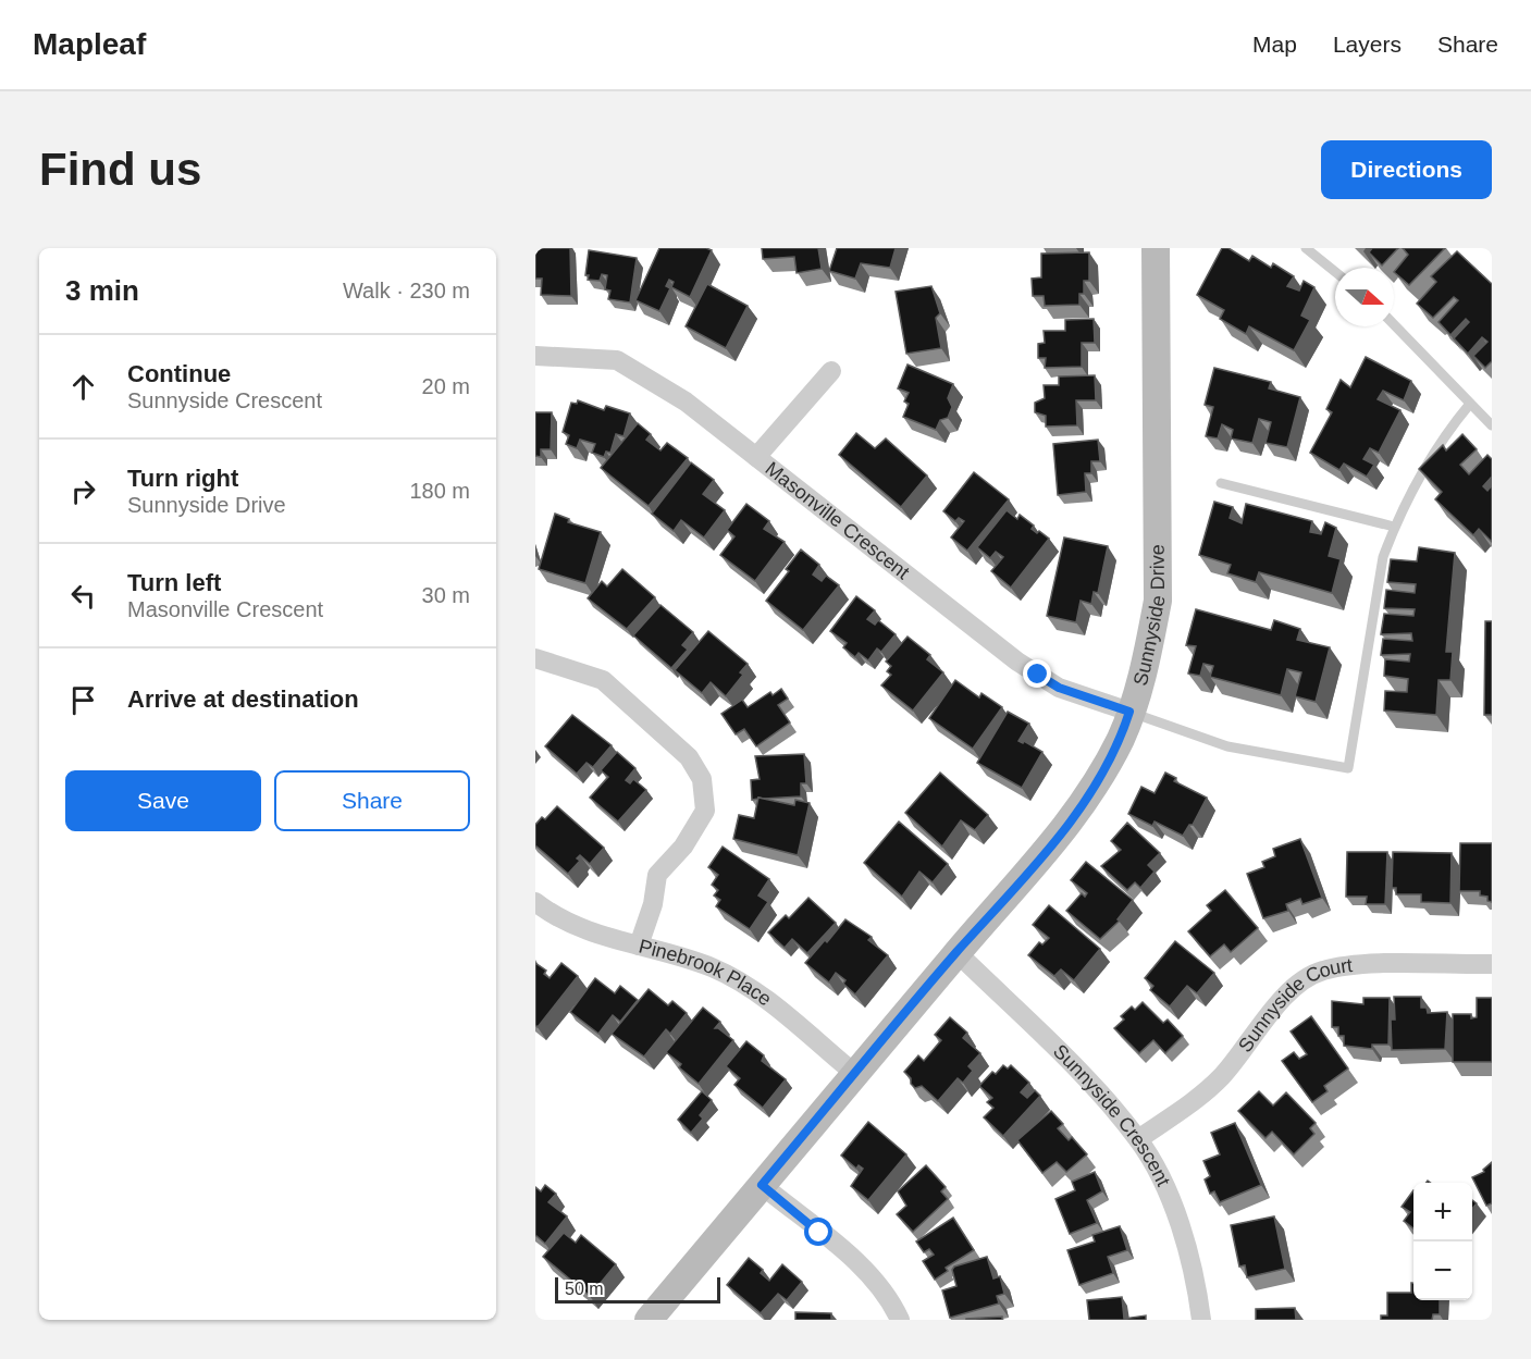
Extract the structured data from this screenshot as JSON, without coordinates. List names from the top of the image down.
{
  "streets": {
    "street": [
      "Masonville Crescent",
      "Sunnyside Drive",
      "Pinebrook Place",
      "Sunnyside Court",
      "Sunnyside Crescent"
    ]
  },
  "crossings": [
    ["Masonville Crescent", "Sunnyside Drive"],
    ["Sunnyside Drive", "Pinebrook Place"],
    ["Sunnyside Drive", "Sunnyside Crescent"],
    ["Sunnyside Court", "Sunnyside Crescent"]
  ],
  "scale_bar": "50 m",
  "north": "right",
  "page": {
    "header": "Mapleaf",
    "nav": ["Map", "Layers", "Share"],
    "buttons": [
      "Directions",
      ["Save", "Share"]
    ],
    "title": "Find us",
    "heading": ["3 min", "Walk · 230 m"],
    "list": [
      ["Continue", "Sunnyside Crescent", "20 m"],
      ["Turn right", "Sunnyside Drive", "180 m"],
      ["Turn left", "Masonville Crescent", "30 m"],
      "Arrive at destination"
    ],
    "map_buttons": ["+", "−"],
    "scale": "50 m"
  }
}
